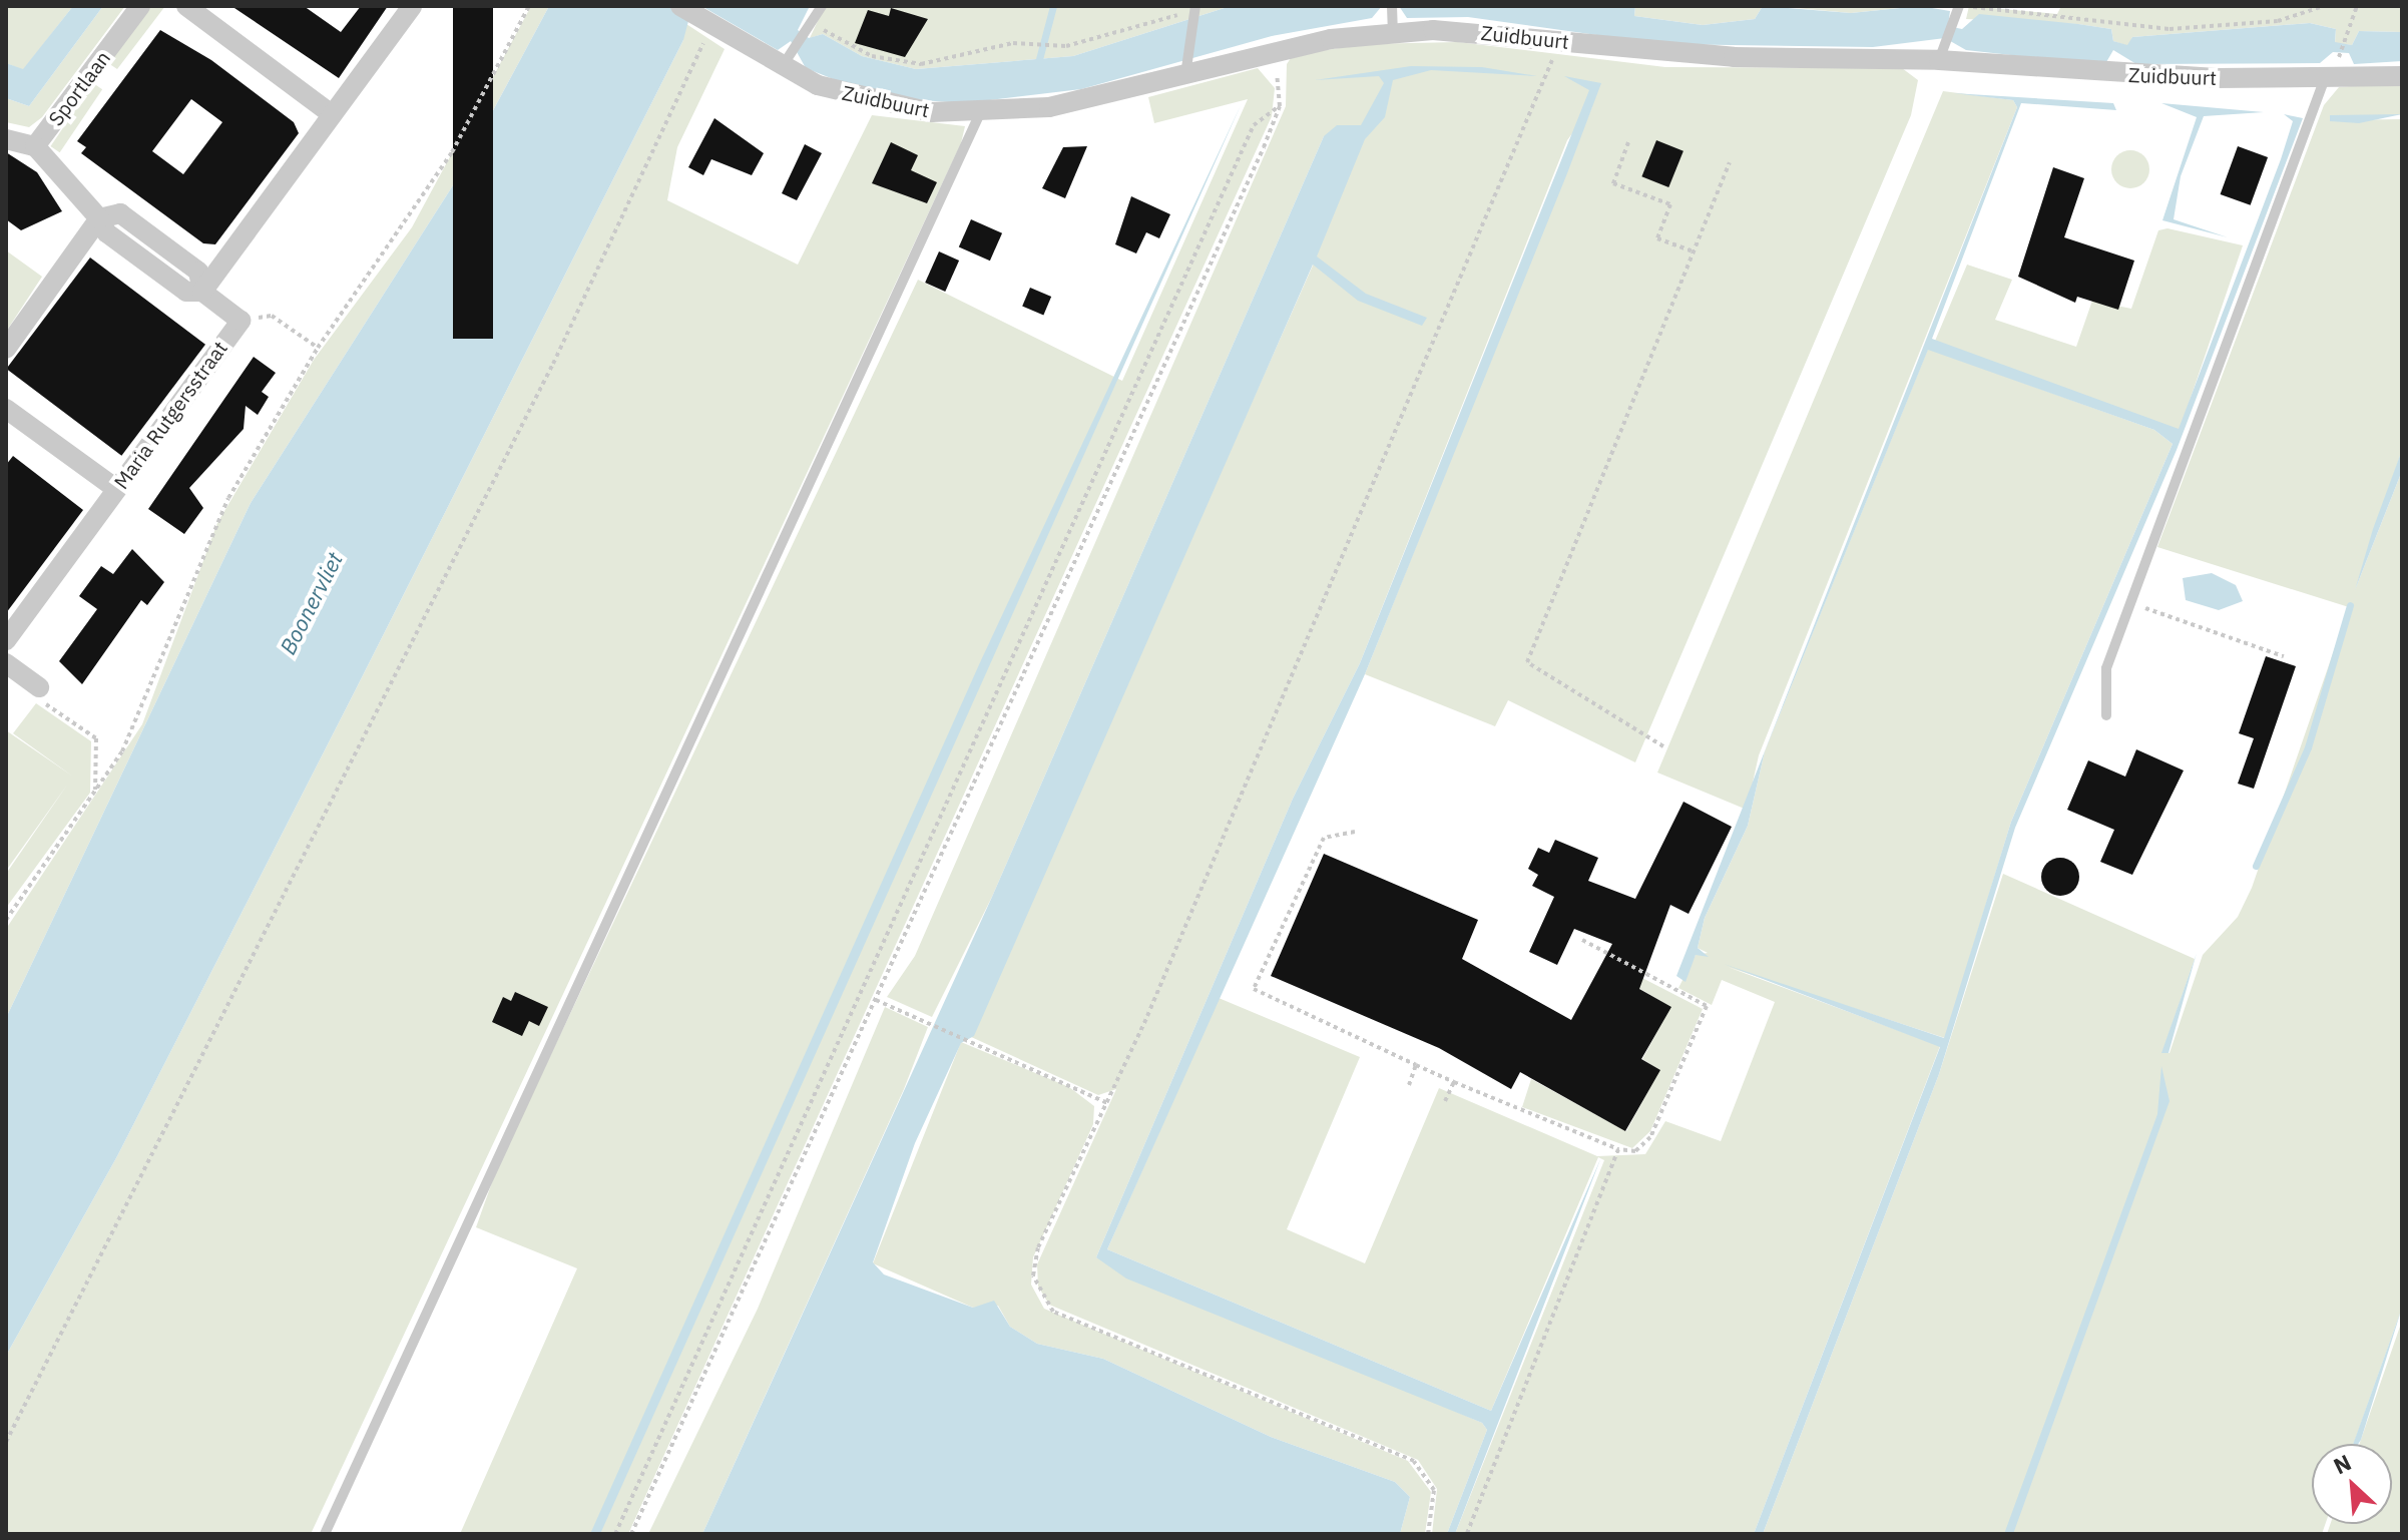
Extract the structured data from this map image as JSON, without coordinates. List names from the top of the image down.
{
  "streets": {
    "street": ["Zuidbuurt", "Sportlaan", "Maria Rutgersstraat"]
  },
  "water": ["Boonervliet"],
  "north": "top left"
}
